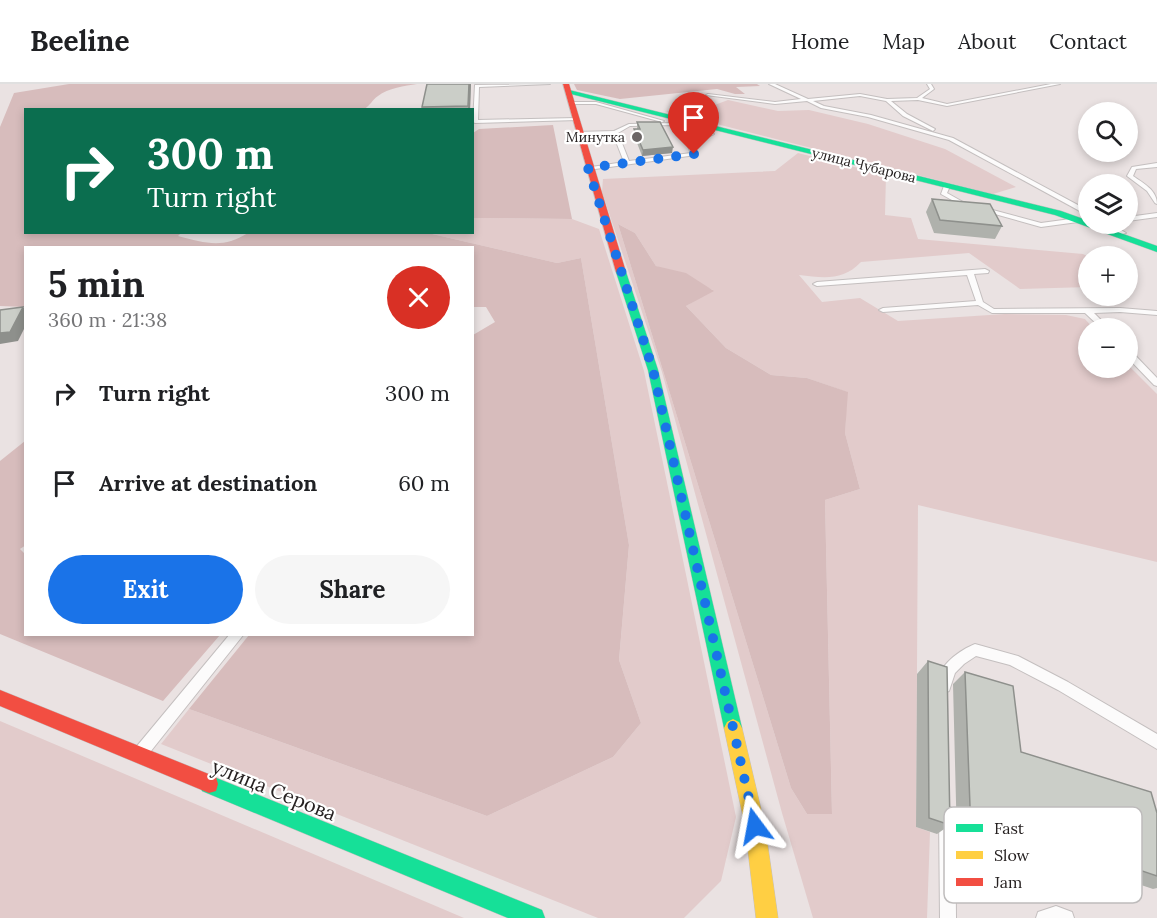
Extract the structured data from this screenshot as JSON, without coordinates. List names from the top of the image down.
{
  "streets": {
    "street": ["улица Чубарова", "улица Серова"]
  },
  "places": ["Минутка"],
  "legend": ["Fast", "Slow", "Jam"],
  "page": {
    "header": "Beeline",
    "nav": [
      "Home",
      "Map",
      "About",
      "Contact"
    ],
    "map_buttons": ["+", "−"],
    "turn": ["300 m", "Turn right"],
    "heading": ["5 min", "360 m · 21:38"],
    "list": [
      {
        "name": "Turn right",
        "value": "300 m"
      },
      {
        "name": "Arrive at destination",
        "value": "60 m"
      }
    ],
    "buttons": ["Exit", "Share"]
  }
}
